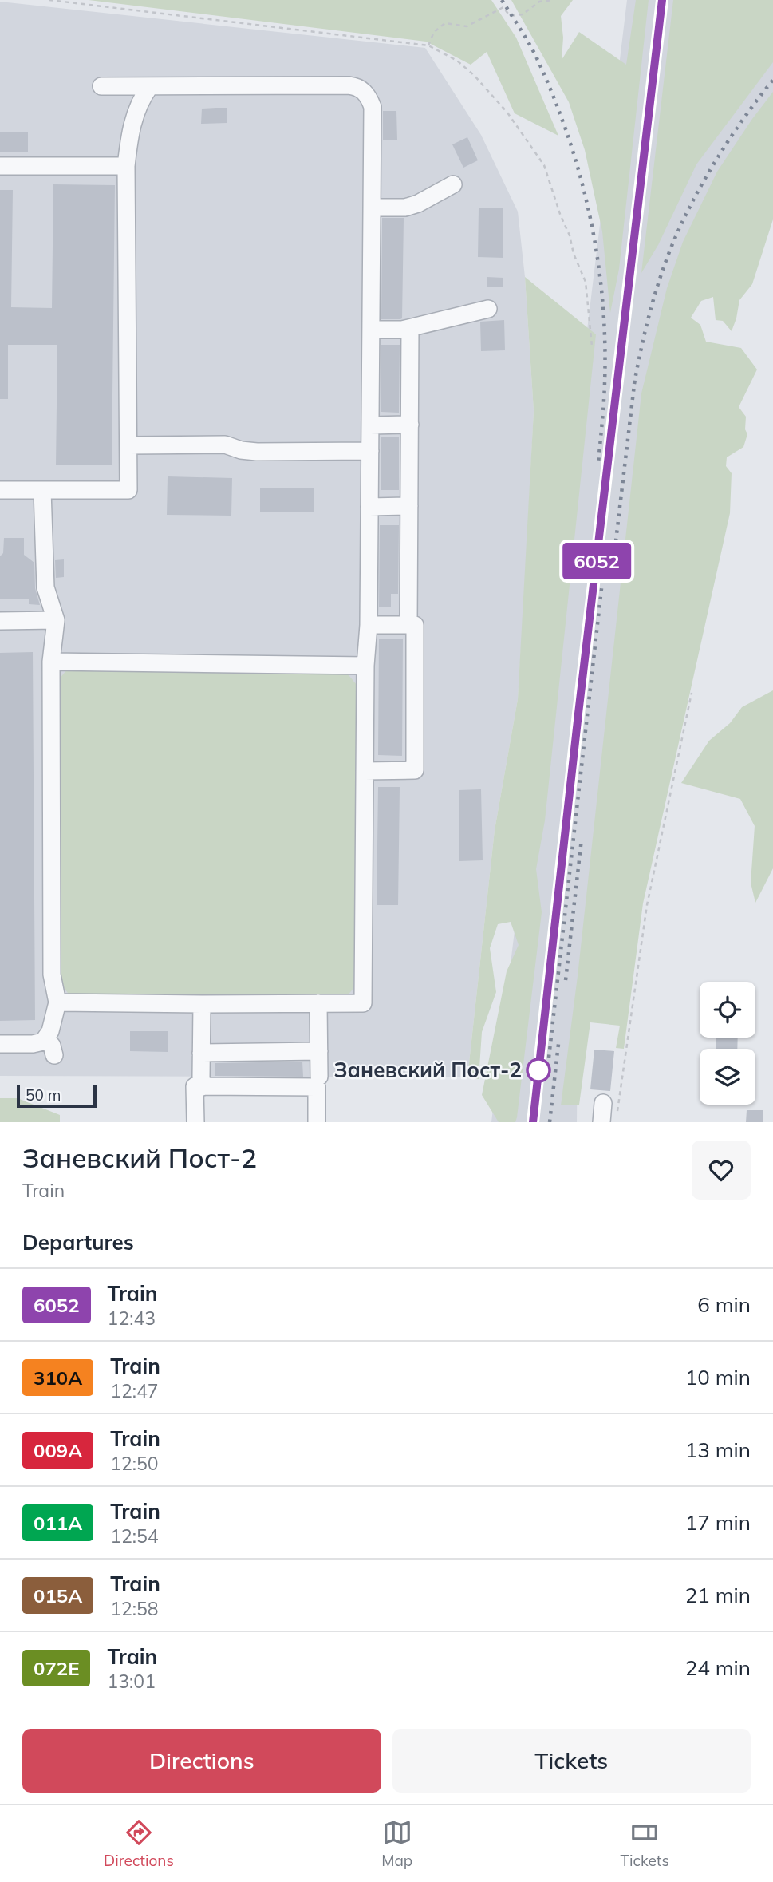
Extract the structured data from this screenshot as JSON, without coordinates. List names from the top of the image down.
{
  "places": ["Заневский Пост-2"],
  "scale_bar": "50 m",
  "page": {
    "on_map": "6052",
    "scale": "50 m",
    "heading": [
      ["Заневский Пост-2", "Train"],
      "Departures"
    ],
    "list": [
      {
        "mark": "6052",
        "name": "Train",
        "note": "12:43",
        "value": "6 min"
      },
      {
        "mark": "310А",
        "name": "Train",
        "note": "12:47",
        "value": "10 min"
      },
      {
        "mark": "009А",
        "name": "Train",
        "note": "12:50",
        "value": "13 min"
      },
      {
        "mark": "011А",
        "name": "Train",
        "note": "12:54",
        "value": "17 min"
      },
      {
        "mark": "015А",
        "name": "Train",
        "note": "12:58",
        "value": "21 min"
      },
      {
        "mark": "072Е",
        "name": "Train",
        "note": "13:01",
        "value": "24 min"
      }
    ],
    "buttons": ["Directions", "Tickets"],
    "tabs": ["Directions", "Map", "Tickets"]
  }
}
